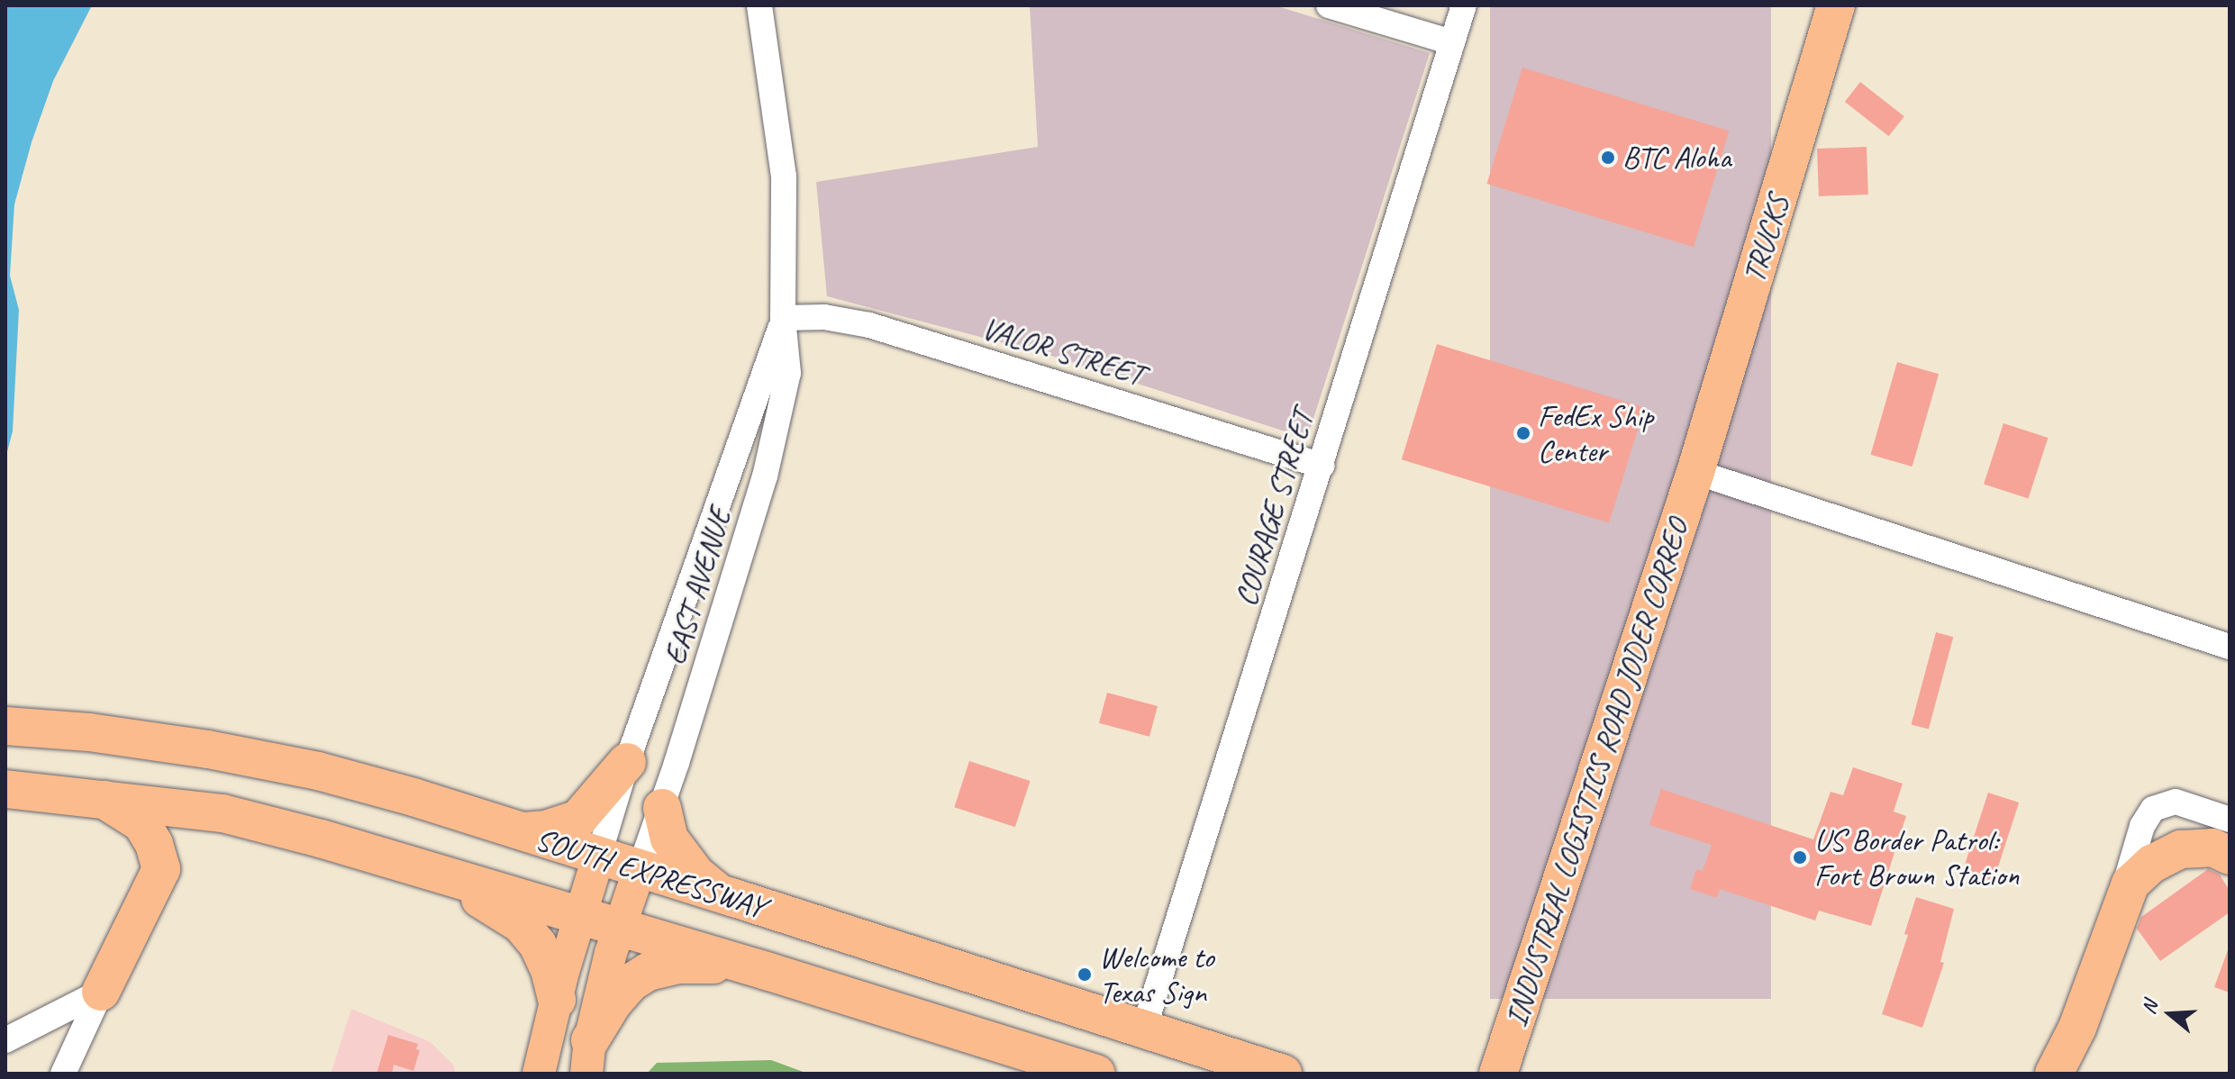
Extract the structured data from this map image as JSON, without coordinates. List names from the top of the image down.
{
  "streets": {
    "highway": ["TRUCKS", "INDUSTRIAL LOGISTICS ROAD JODER CORREO", "SOUTH EXPRESSWAY"],
    "street": ["VALOR STREET", "COURAGE STREET", "EAST AVENUE"]
  },
  "crossings": [
    ["TRUCKS", "INDUSTRIAL LOGISTICS ROAD JODER CORREO"],
    ["VALOR STREET", "COURAGE STREET"],
    ["VALOR STREET", "EAST AVENUE"],
    ["COURAGE STREET", "SOUTH EXPRESSWAY"],
    ["EAST AVENUE", "SOUTH EXPRESSWAY"]
  ],
  "places": [
    "BTC Aloha",
    "FedEx Ship Center",
    "US Border Patrol: Fort Brown Station",
    "Welcome to Texas Sign"
  ],
  "north": "left"
}
